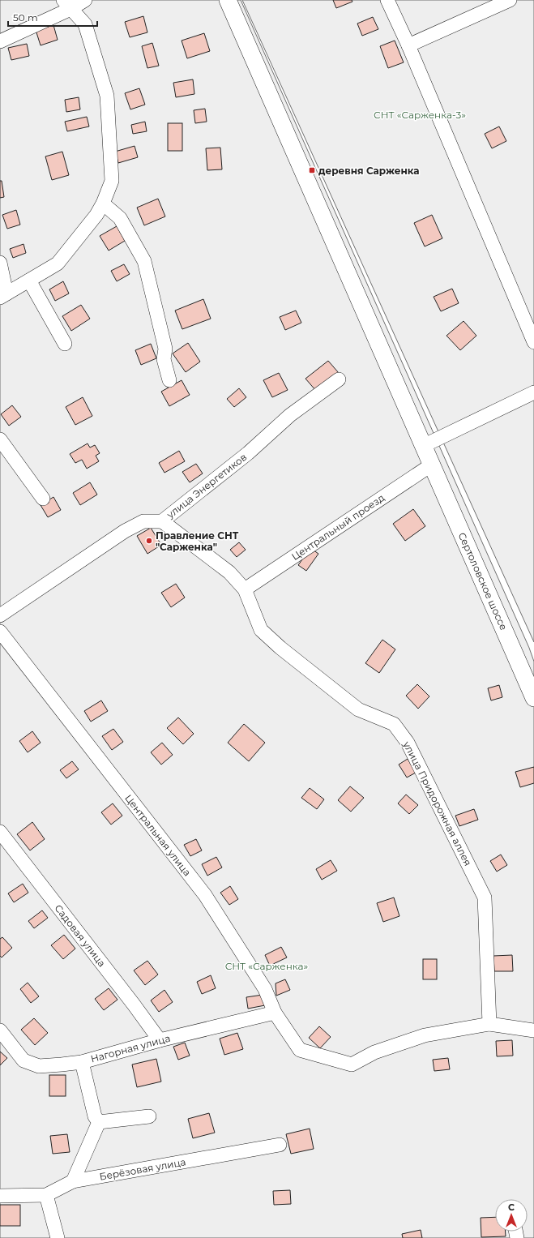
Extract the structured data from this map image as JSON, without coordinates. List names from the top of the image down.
{
  "streets": {
    "main road": ["Сертоловское шоссе"],
    "street": [
      "улица Энергетиков",
      "Центральный проезд",
      "улица Придорожная аллея",
      "Центральная улица",
      "Садовая улица",
      "Нагорная улица",
      "Берёзовая улица"
    ]
  },
  "crossings": [
    ["улица Энергетиков", "улица Придорожная аллея"],
    ["Центральный проезд", "Сертоловское шоссе"],
    ["Центральный проезд", "улица Придорожная аллея"],
    ["улица Придорожная аллея", "Центральная улица"],
    ["Центральная улица", "Нагорная улица"],
    ["Садовая улица", "Нагорная улица"]
  ],
  "parks": ["СНТ «Сарженка-3»", "СНТ «Сарженка»"],
  "places": {
    "transit": ["деревня Сарженка"],
    "other": ["Правление СНТ \"Сарженка\""]
  },
  "scale_bar": "50 m",
  "north": "top"
}
